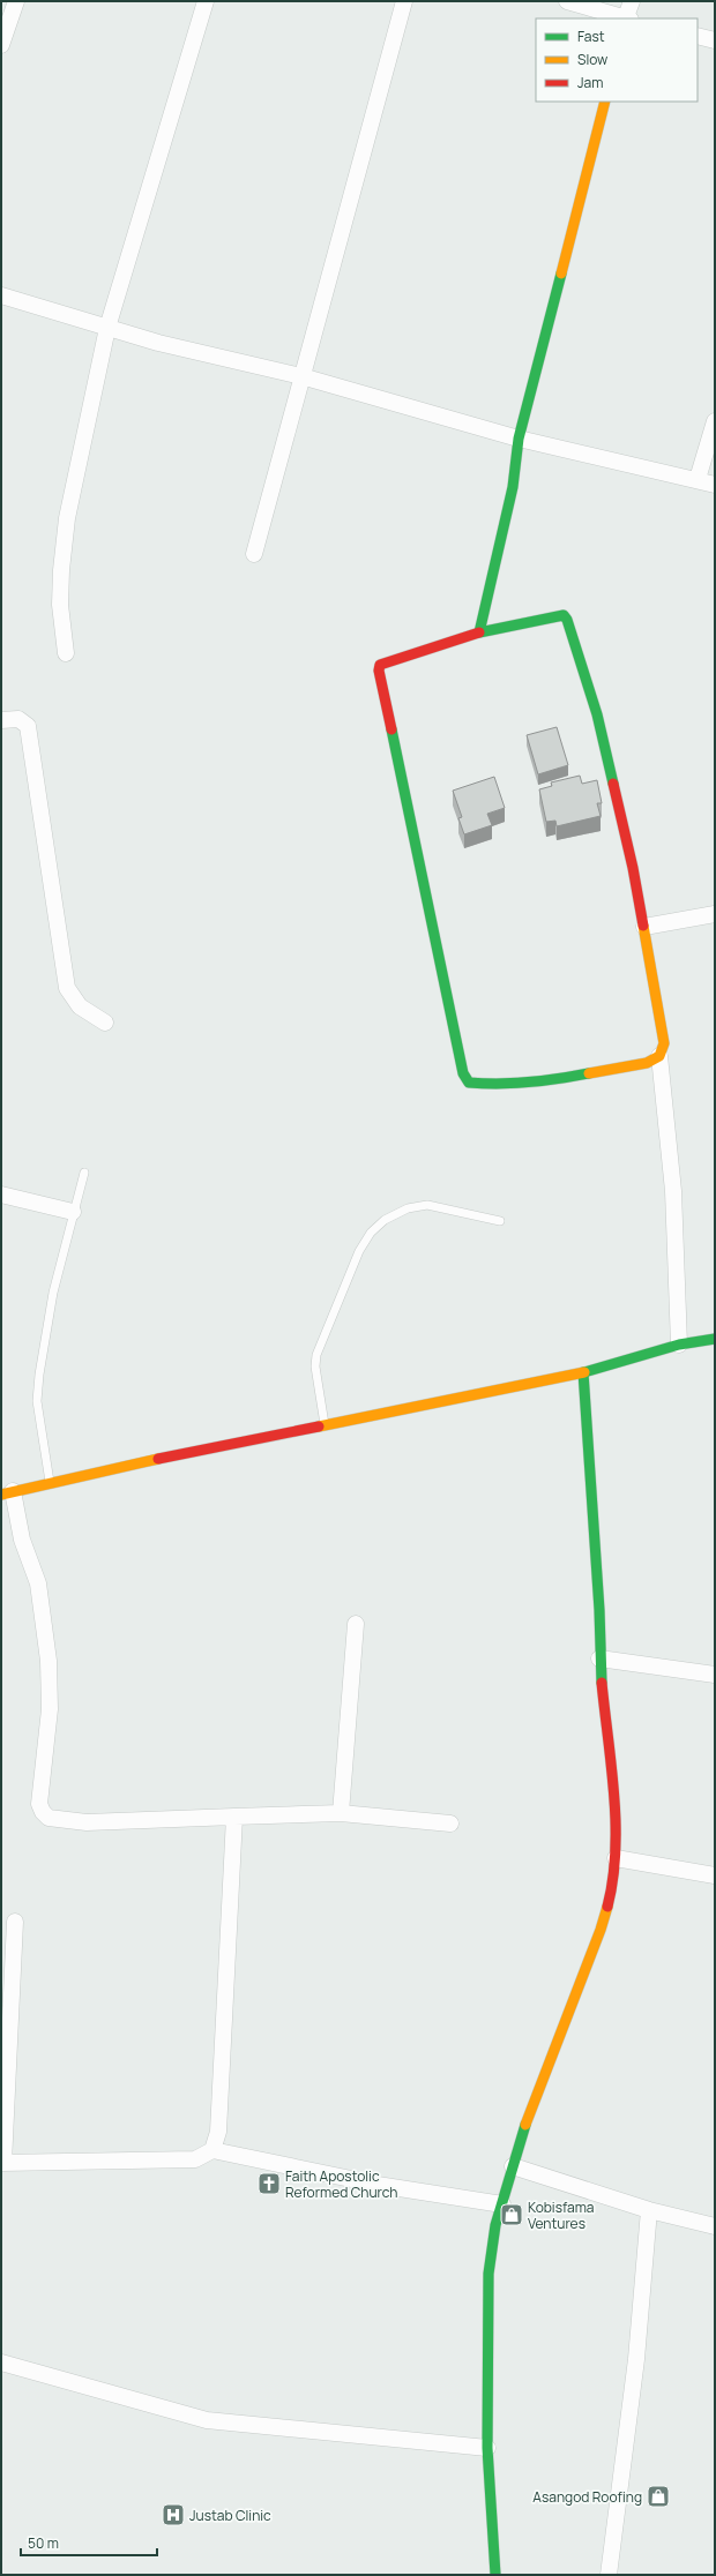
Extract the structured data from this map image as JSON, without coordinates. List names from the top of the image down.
{
  "places": {
    "church": ["Faith Apostolic Reformed Church"],
    "shop": ["Kobisfama Ventures", "Asangod Roofing"],
    "hospital": ["Justab Clinic"]
  },
  "legend": ["Fast", "Slow", "Jam"],
  "scale_bar": "50 m"
}
